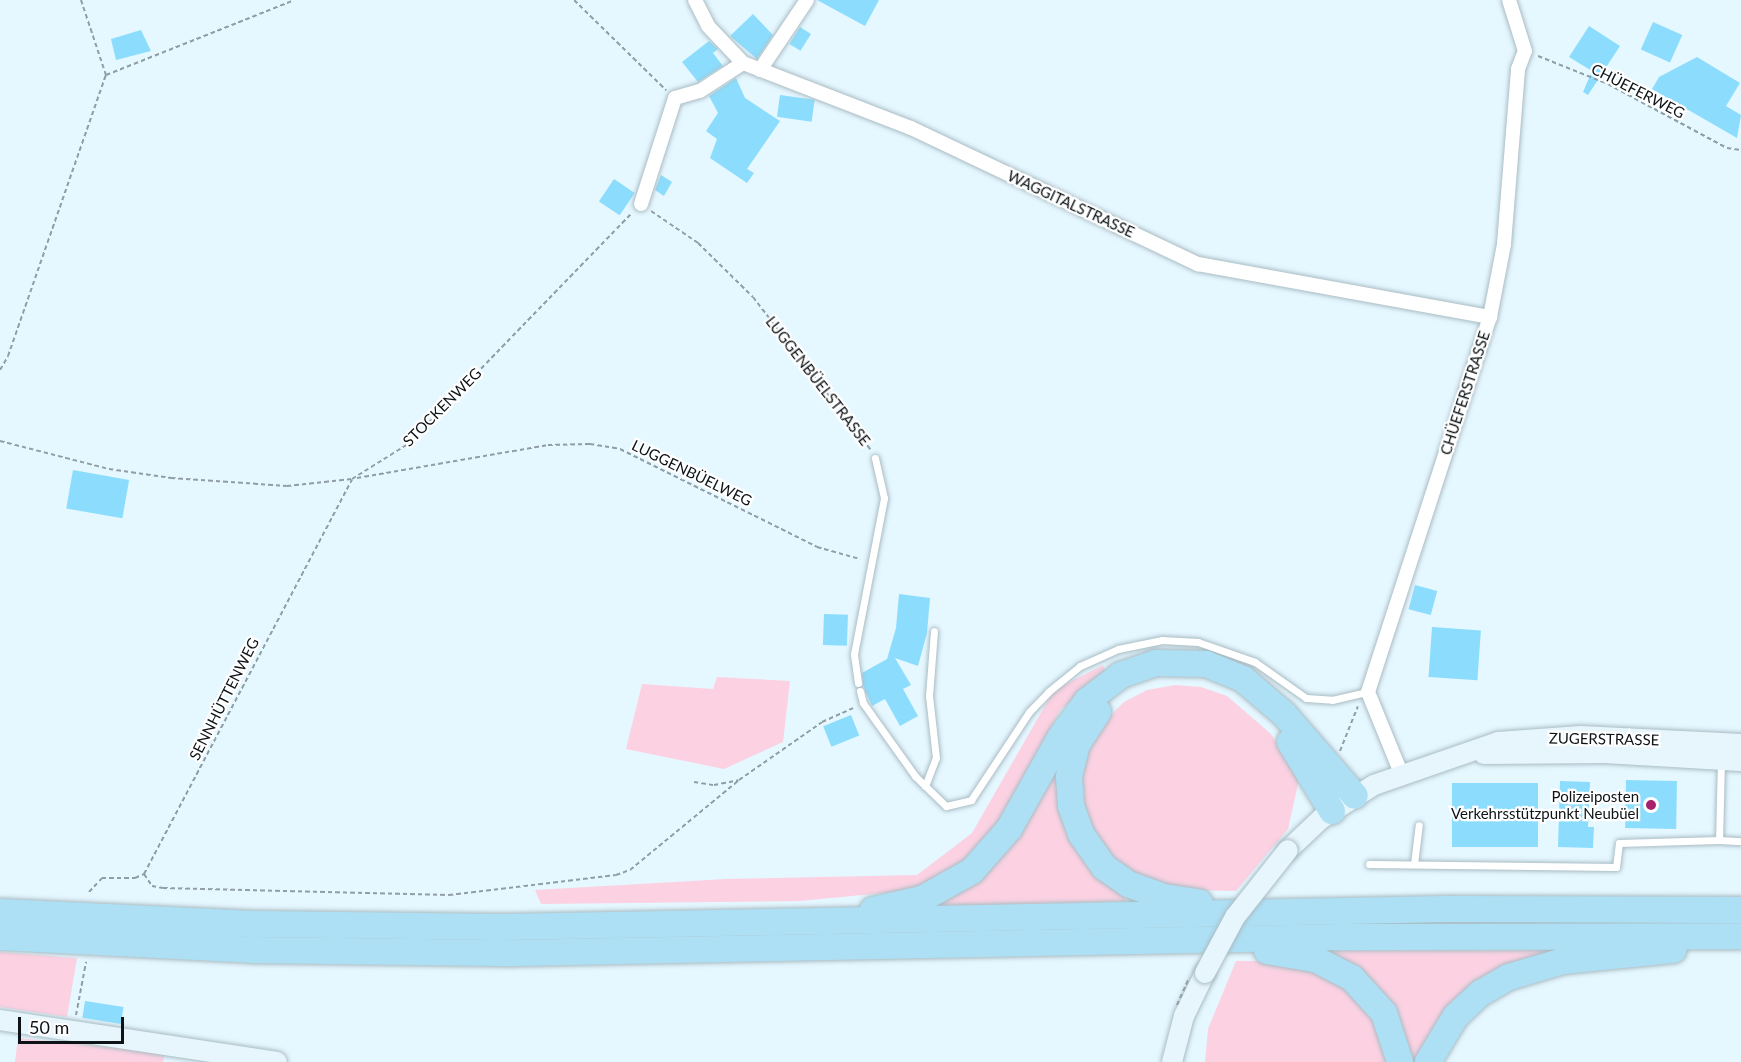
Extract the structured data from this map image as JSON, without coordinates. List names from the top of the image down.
{
  "streets": {
    "main road": ["ZUGERSTRASSE"],
    "street": ["WAGGITALSTRASSE", "CHÜEFERSTRASSE"],
    "lane": ["LUGGENBÜELSTRASSE"],
    "path": [
      "CHÜEFERWEG",
      "STOCKENWEG",
      "LUGGENBÜELWEG",
      "SENNHÜTTENWEG"
    ]
  },
  "crossings": [
    ["CHÜEFERWEG", "CHÜEFERSTRASSE"],
    ["WAGGITALSTRASSE", "CHÜEFERSTRASSE"],
    ["LUGGENBÜELSTRASSE", "STOCKENWEG"],
    ["LUGGENBÜELSTRASSE", "LUGGENBÜELWEG"],
    ["STOCKENWEG", "LUGGENBÜELWEG"],
    ["STOCKENWEG", "SENNHÜTTENWEG"],
    ["LUGGENBÜELWEG", "SENNHÜTTENWEG"]
  ],
  "places": ["Polizeiposten Verkehrsstützpunkt Neubüel"],
  "scale_bar": "50 m"
}
